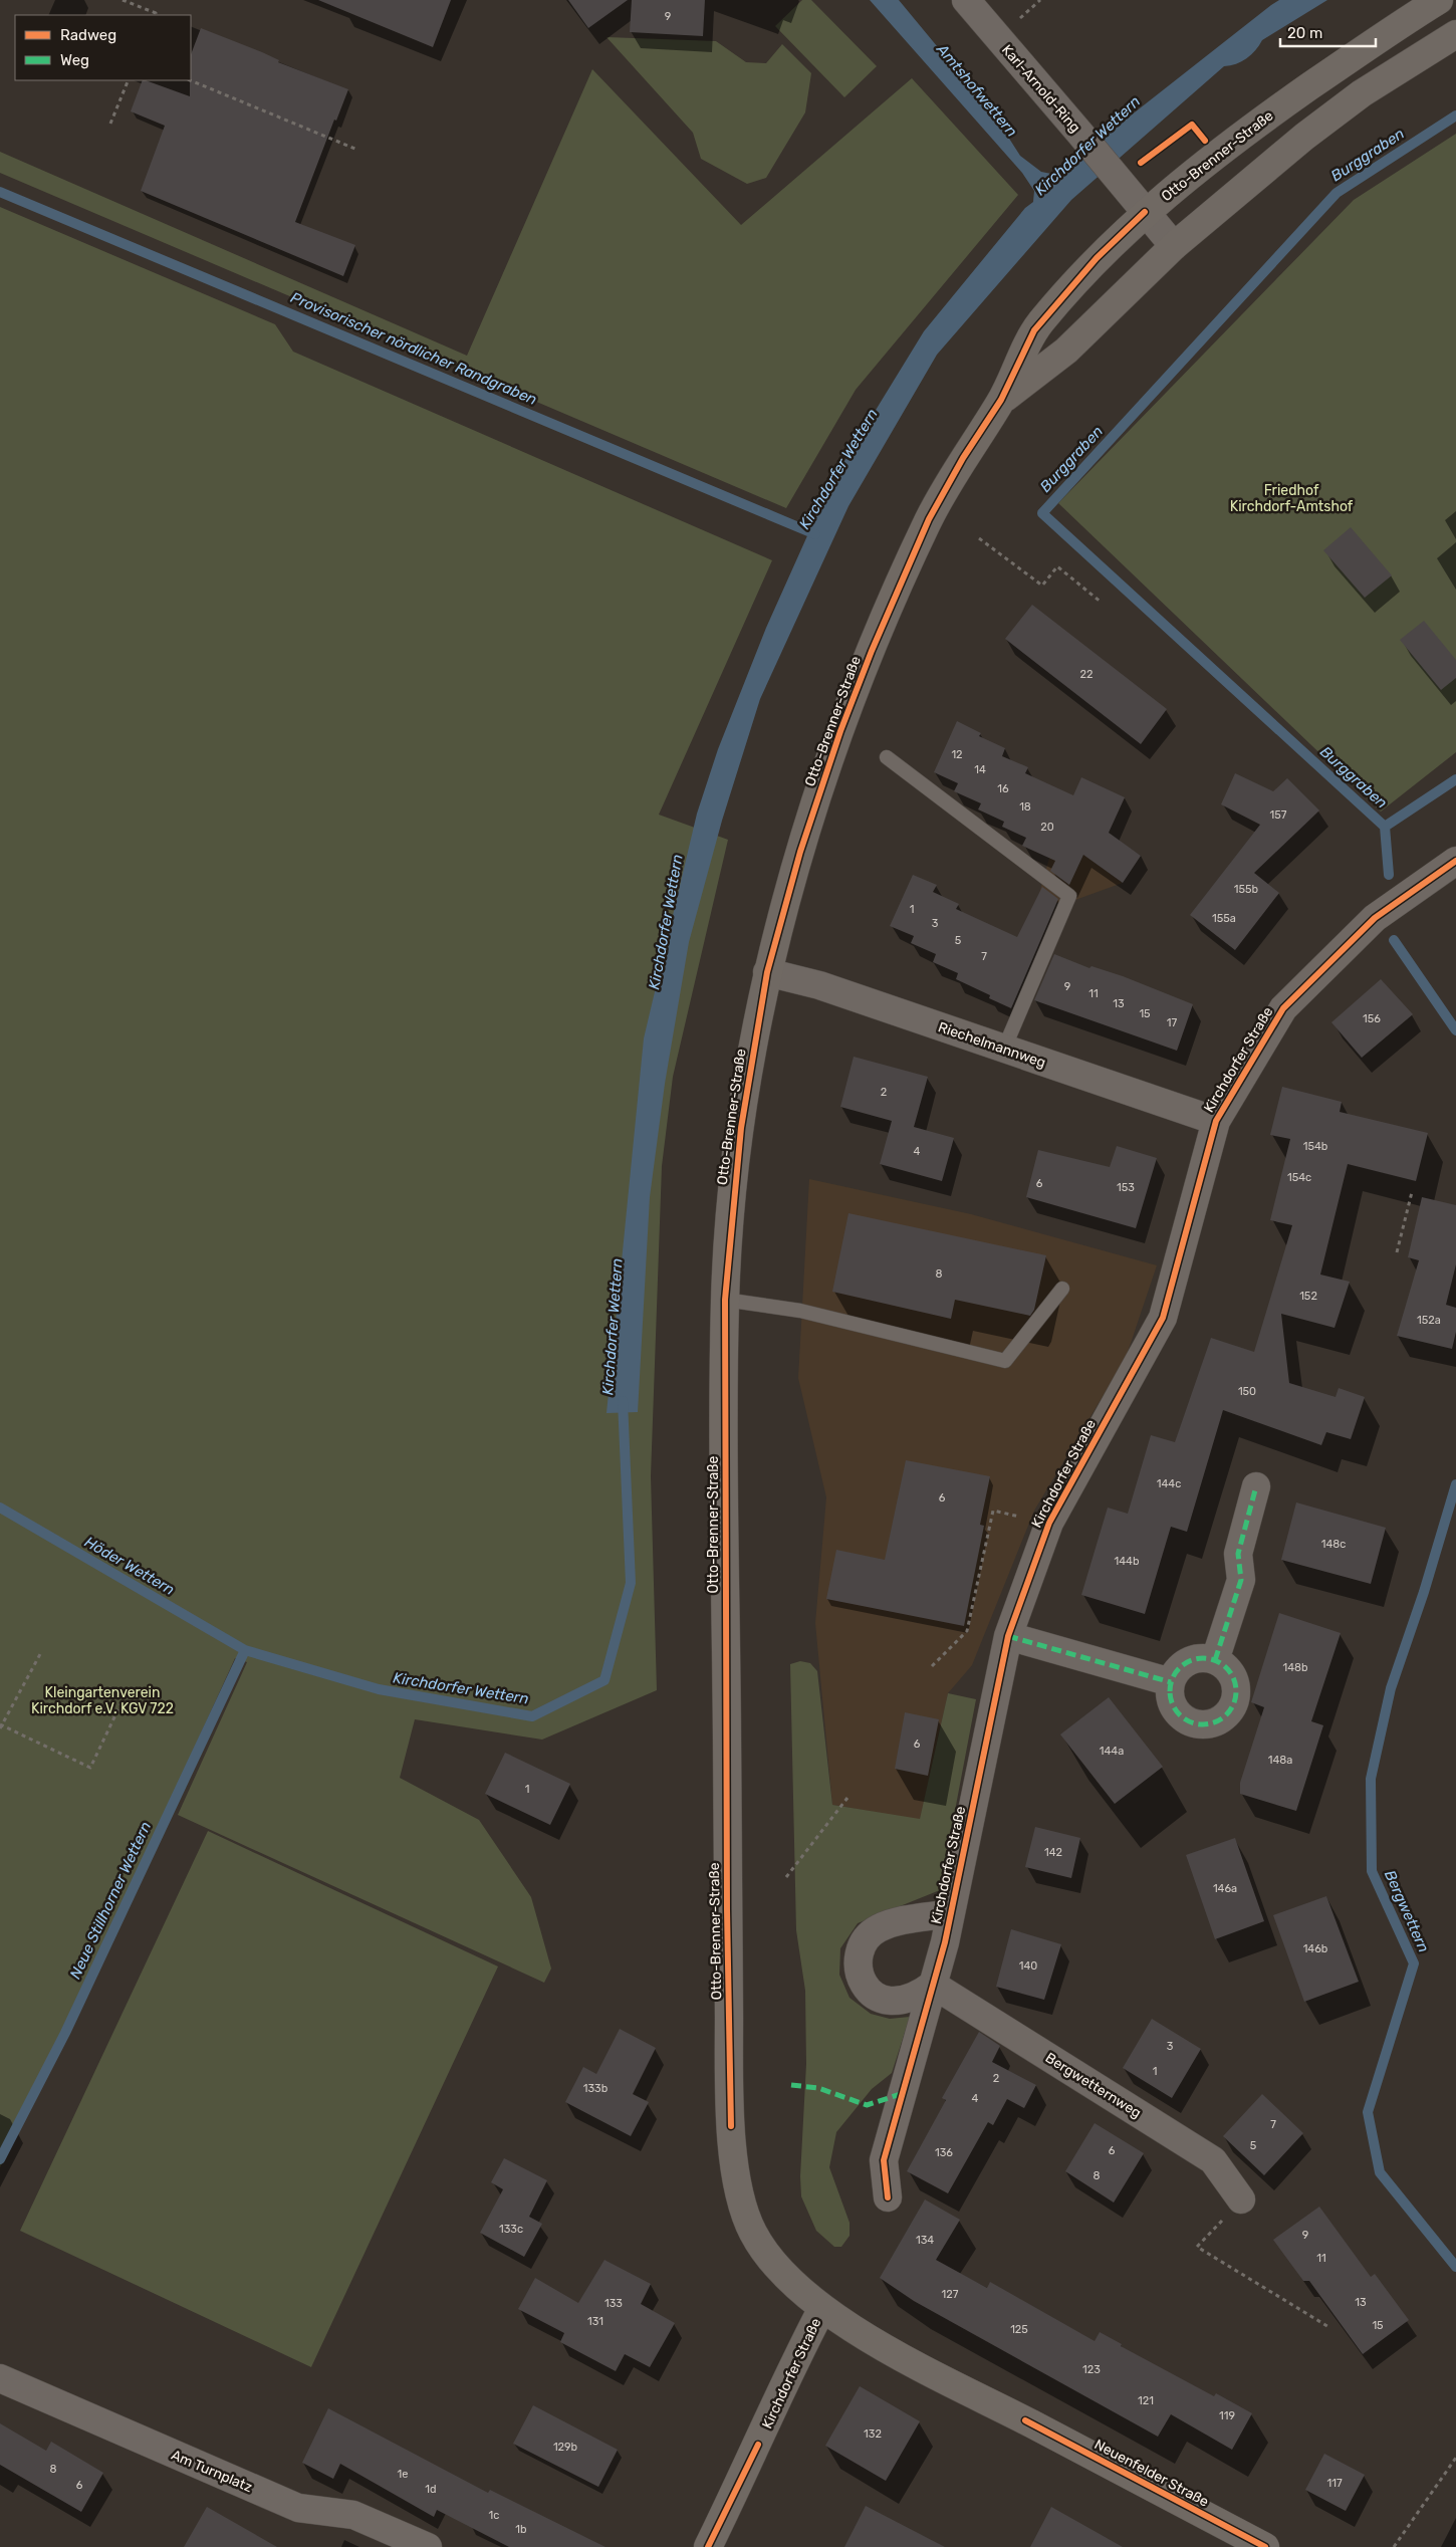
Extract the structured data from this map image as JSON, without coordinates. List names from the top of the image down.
{
  "streets": {
    "main road": ["Otto-Brenner-Straße", "Kirchdorfer Straße", "Neuenfelder Straße"],
    "street": [
      "Karl-Arnold-Ring",
      "Riechelmannweg",
      "Bergwetternweg",
      "Am Turnplatz"
    ]
  },
  "crossings": [
    ["Karl-Arnold-Ring", "Otto-Brenner-Straße"],
    ["Otto-Brenner-Straße", "Riechelmannweg"],
    ["Otto-Brenner-Straße", "Neuenfelder Straße"],
    ["Riechelmannweg", "Kirchdorfer Straße"],
    ["Kirchdorfer Straße", "Bergwetternweg"],
    ["Kirchdorfer Straße", "Neuenfelder Straße"]
  ],
  "water": [
    "Amtshofwettern",
    "Kirchdorfer Wettern",
    "Burggraben",
    "Provisorischer nördlicher Randgraben",
    "Höder Wettern",
    "Neue Stillhorner Wettern",
    "Bergwettern"
  ],
  "parks": ["Friedhof Kirchdorf-Amtshof", "Kleingartenverein Kirchdorf e.V. KGV 722"],
  "house_numbers": [
    "9",
    "22",
    "12",
    "14",
    "16",
    "18",
    "157",
    "20",
    "155b",
    "1",
    "155a",
    "3",
    "5",
    "7",
    "9",
    "11",
    "13",
    "15",
    "156",
    "17",
    "2",
    "154b",
    "4",
    "154c",
    "6",
    "153",
    "8",
    "152",
    "152a",
    "150",
    "144c",
    "6",
    "148c",
    "144b",
    "148b",
    "6",
    "144a",
    "148a",
    "1",
    "142",
    "146a",
    "146b",
    "140",
    "3",
    "1",
    "2",
    "133b",
    "4",
    "7",
    "5",
    "6",
    "136",
    "8",
    "133c",
    "9",
    "134",
    "11",
    "127",
    "13",
    "133",
    "131",
    "15",
    "125",
    "123",
    "121",
    "119",
    "132",
    "129b",
    "8",
    "1e",
    "117",
    "6",
    "1d",
    "1c",
    "1b"
  ],
  "legend": ["Radweg", "Weg"],
  "scale_bar": "20 m"
}
